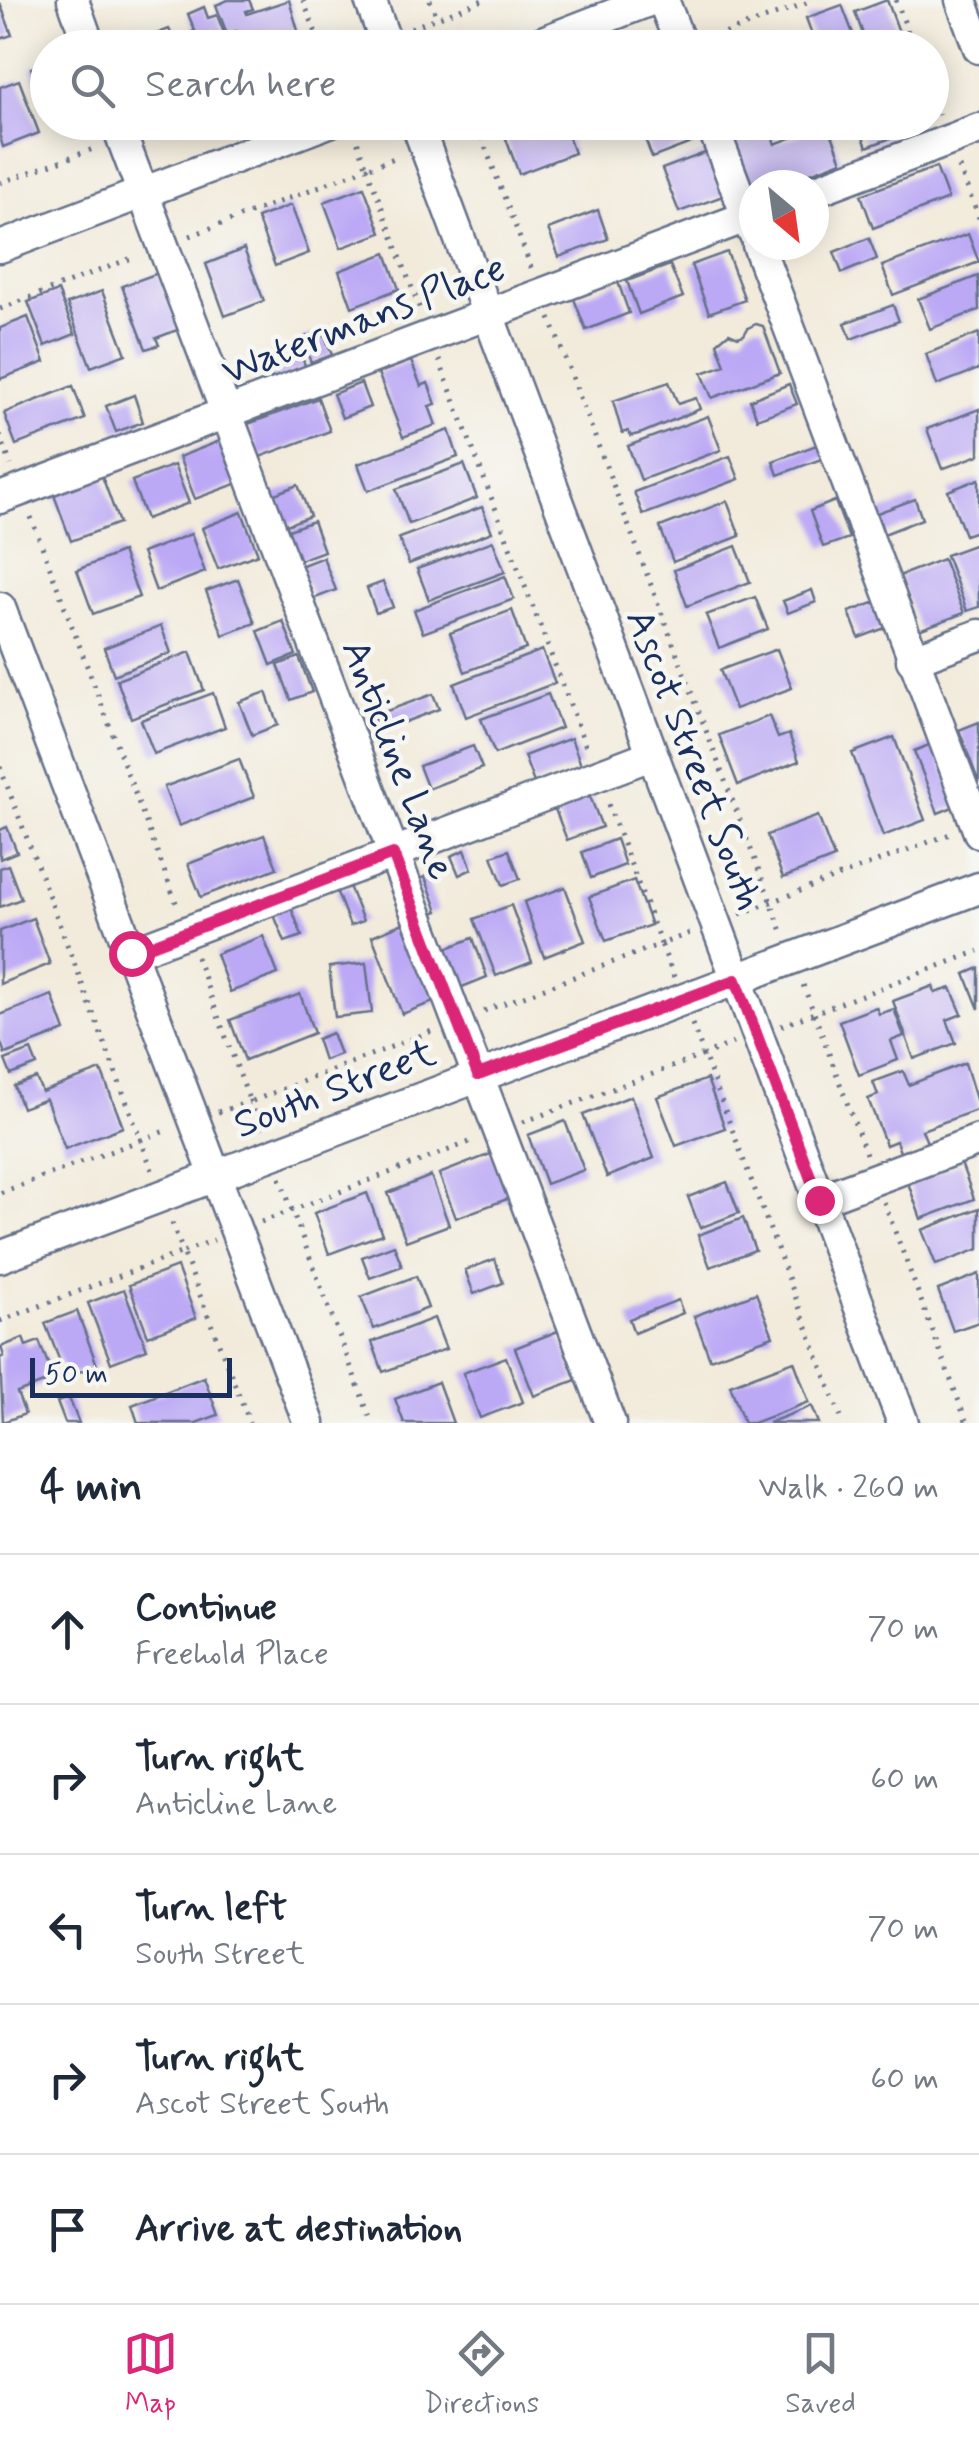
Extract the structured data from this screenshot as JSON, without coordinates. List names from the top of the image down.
{
  "streets": {
    "street": [
      "Watermans Place",
      "Anticline Lane",
      "Ascot Street South",
      "South Street"
    ]
  },
  "crossings": [
    ["Watermans Place", "Anticline Lane"],
    ["Watermans Place", "Ascot Street South"],
    ["Anticline Lane", "South Street"],
    ["Ascot Street South", "South Street"]
  ],
  "scale_bar": "50 m",
  "north": "bottom right",
  "page": {
    "search": "Search here",
    "scale": "50 m",
    "heading": ["4 min", "Walk · 260 m"],
    "list": [
      ["Continue", "Freehold Place", "70 m"],
      ["Turn right", "Anticline Lane", "60 m"],
      ["Turn left", "South Street", "70 m"],
      ["Turn right", "Ascot Street South", "60 m"],
      "Arrive at destination"
    ],
    "nav": ["Map", "Directions", "Saved"]
  }
}
